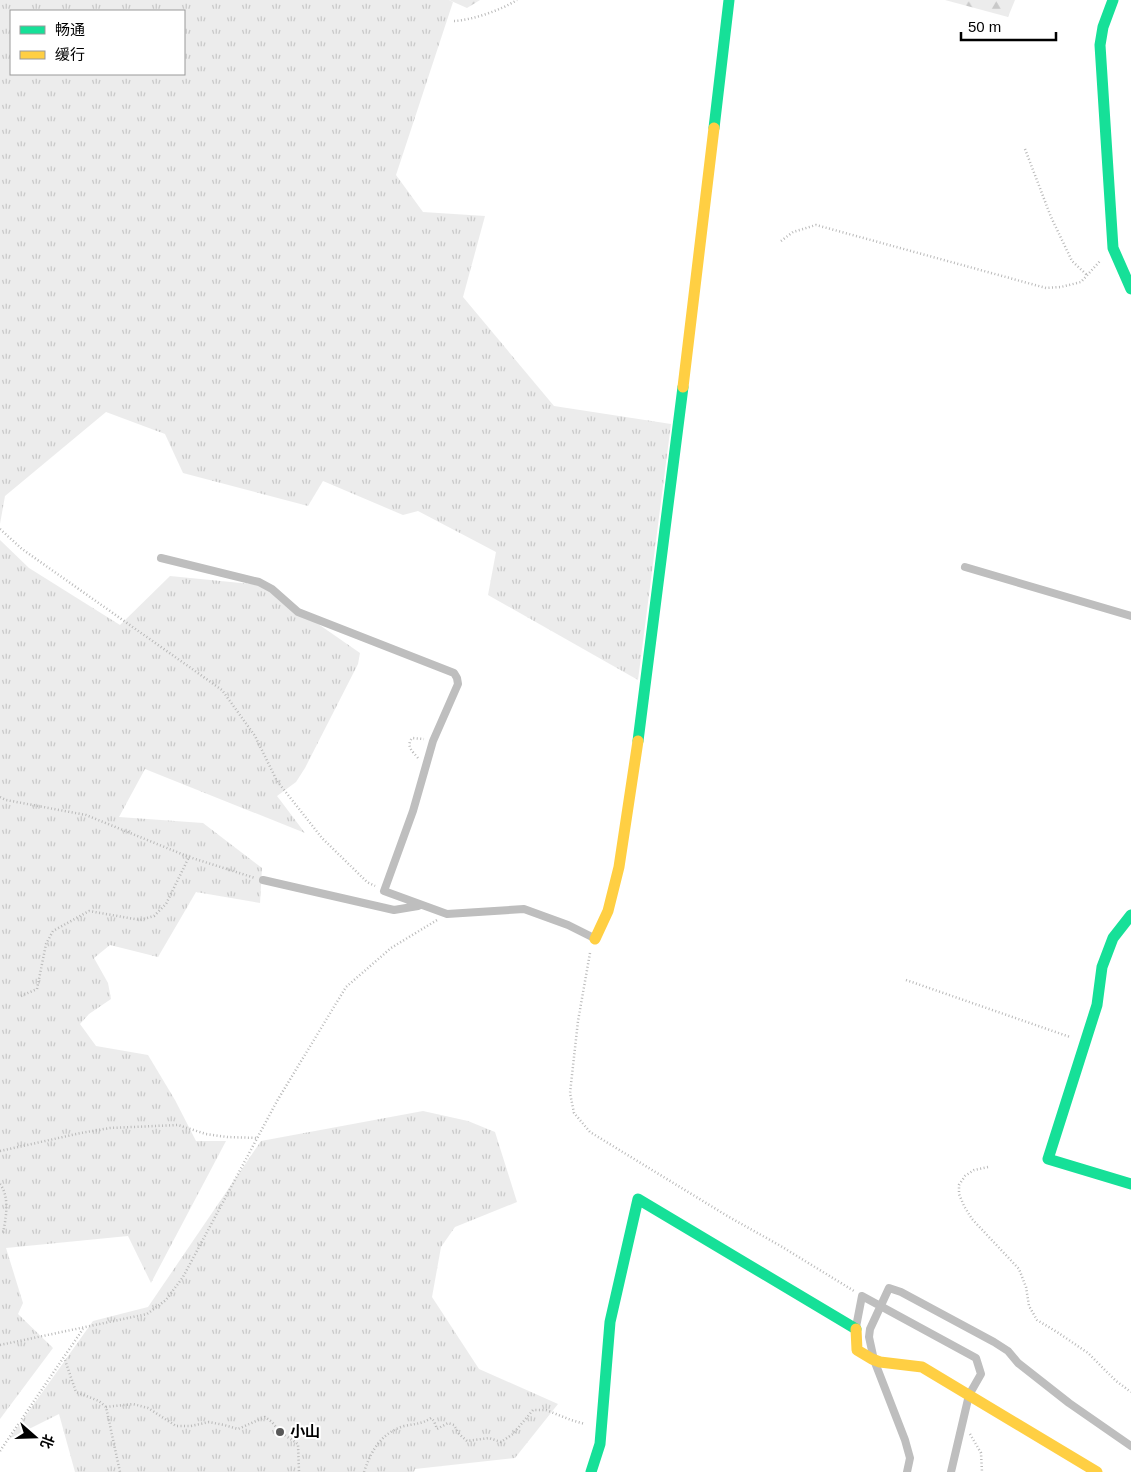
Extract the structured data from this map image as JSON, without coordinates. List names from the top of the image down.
{
  "places": ["小山"],
  "legend": ["畅通", "缓行"],
  "scale_bar": "50 m",
  "north": "right"
}
